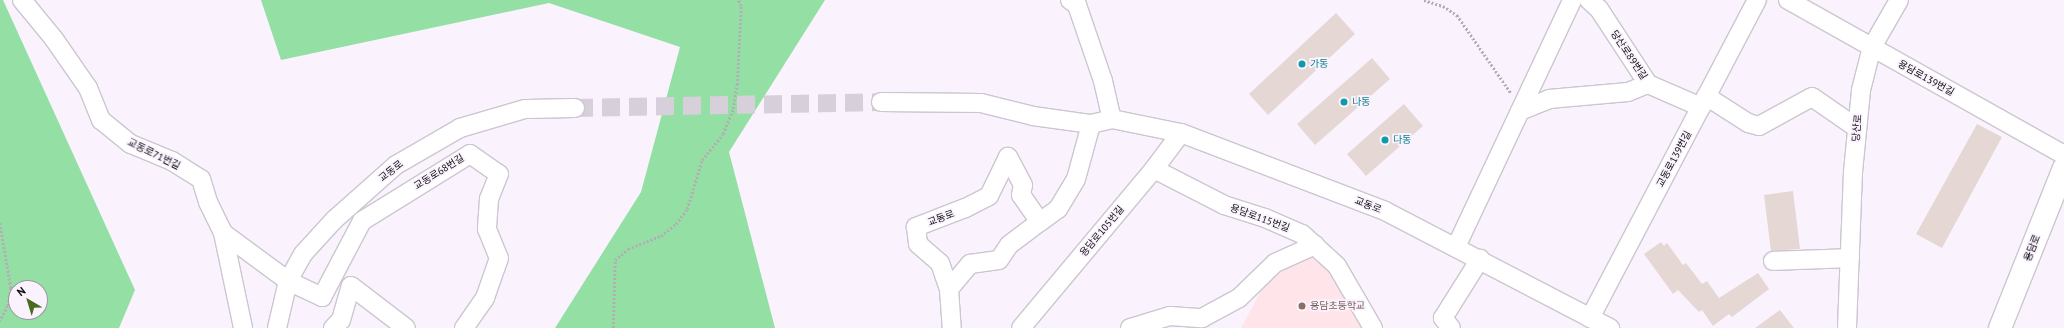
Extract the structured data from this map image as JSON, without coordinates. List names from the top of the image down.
{
  "streets": {
    "main road": ["용담로"],
    "street": [
      "당산로89번길",
      "용담로139번길",
      "당산로",
      "교동로71번길",
      "교동로139번길",
      "교동로",
      "교동로68번길",
      "용담로115번길",
      "용담로105번길"
    ]
  },
  "crossings": [
    ["당산로89번길", "당산로"],
    ["당산로89번길", "교동로139번길"],
    ["용담로139번길", "당산로"],
    ["교동로139번길", "교동로"],
    ["교동로", "교동로68번길"],
    ["교동로", "용담로105번길"],
    ["용담로115번길", "용담로105번길"]
  ],
  "places": [
    "가동",
    "나동",
    "다동",
    "용담초등학교"
  ],
  "north": "top left"
}
